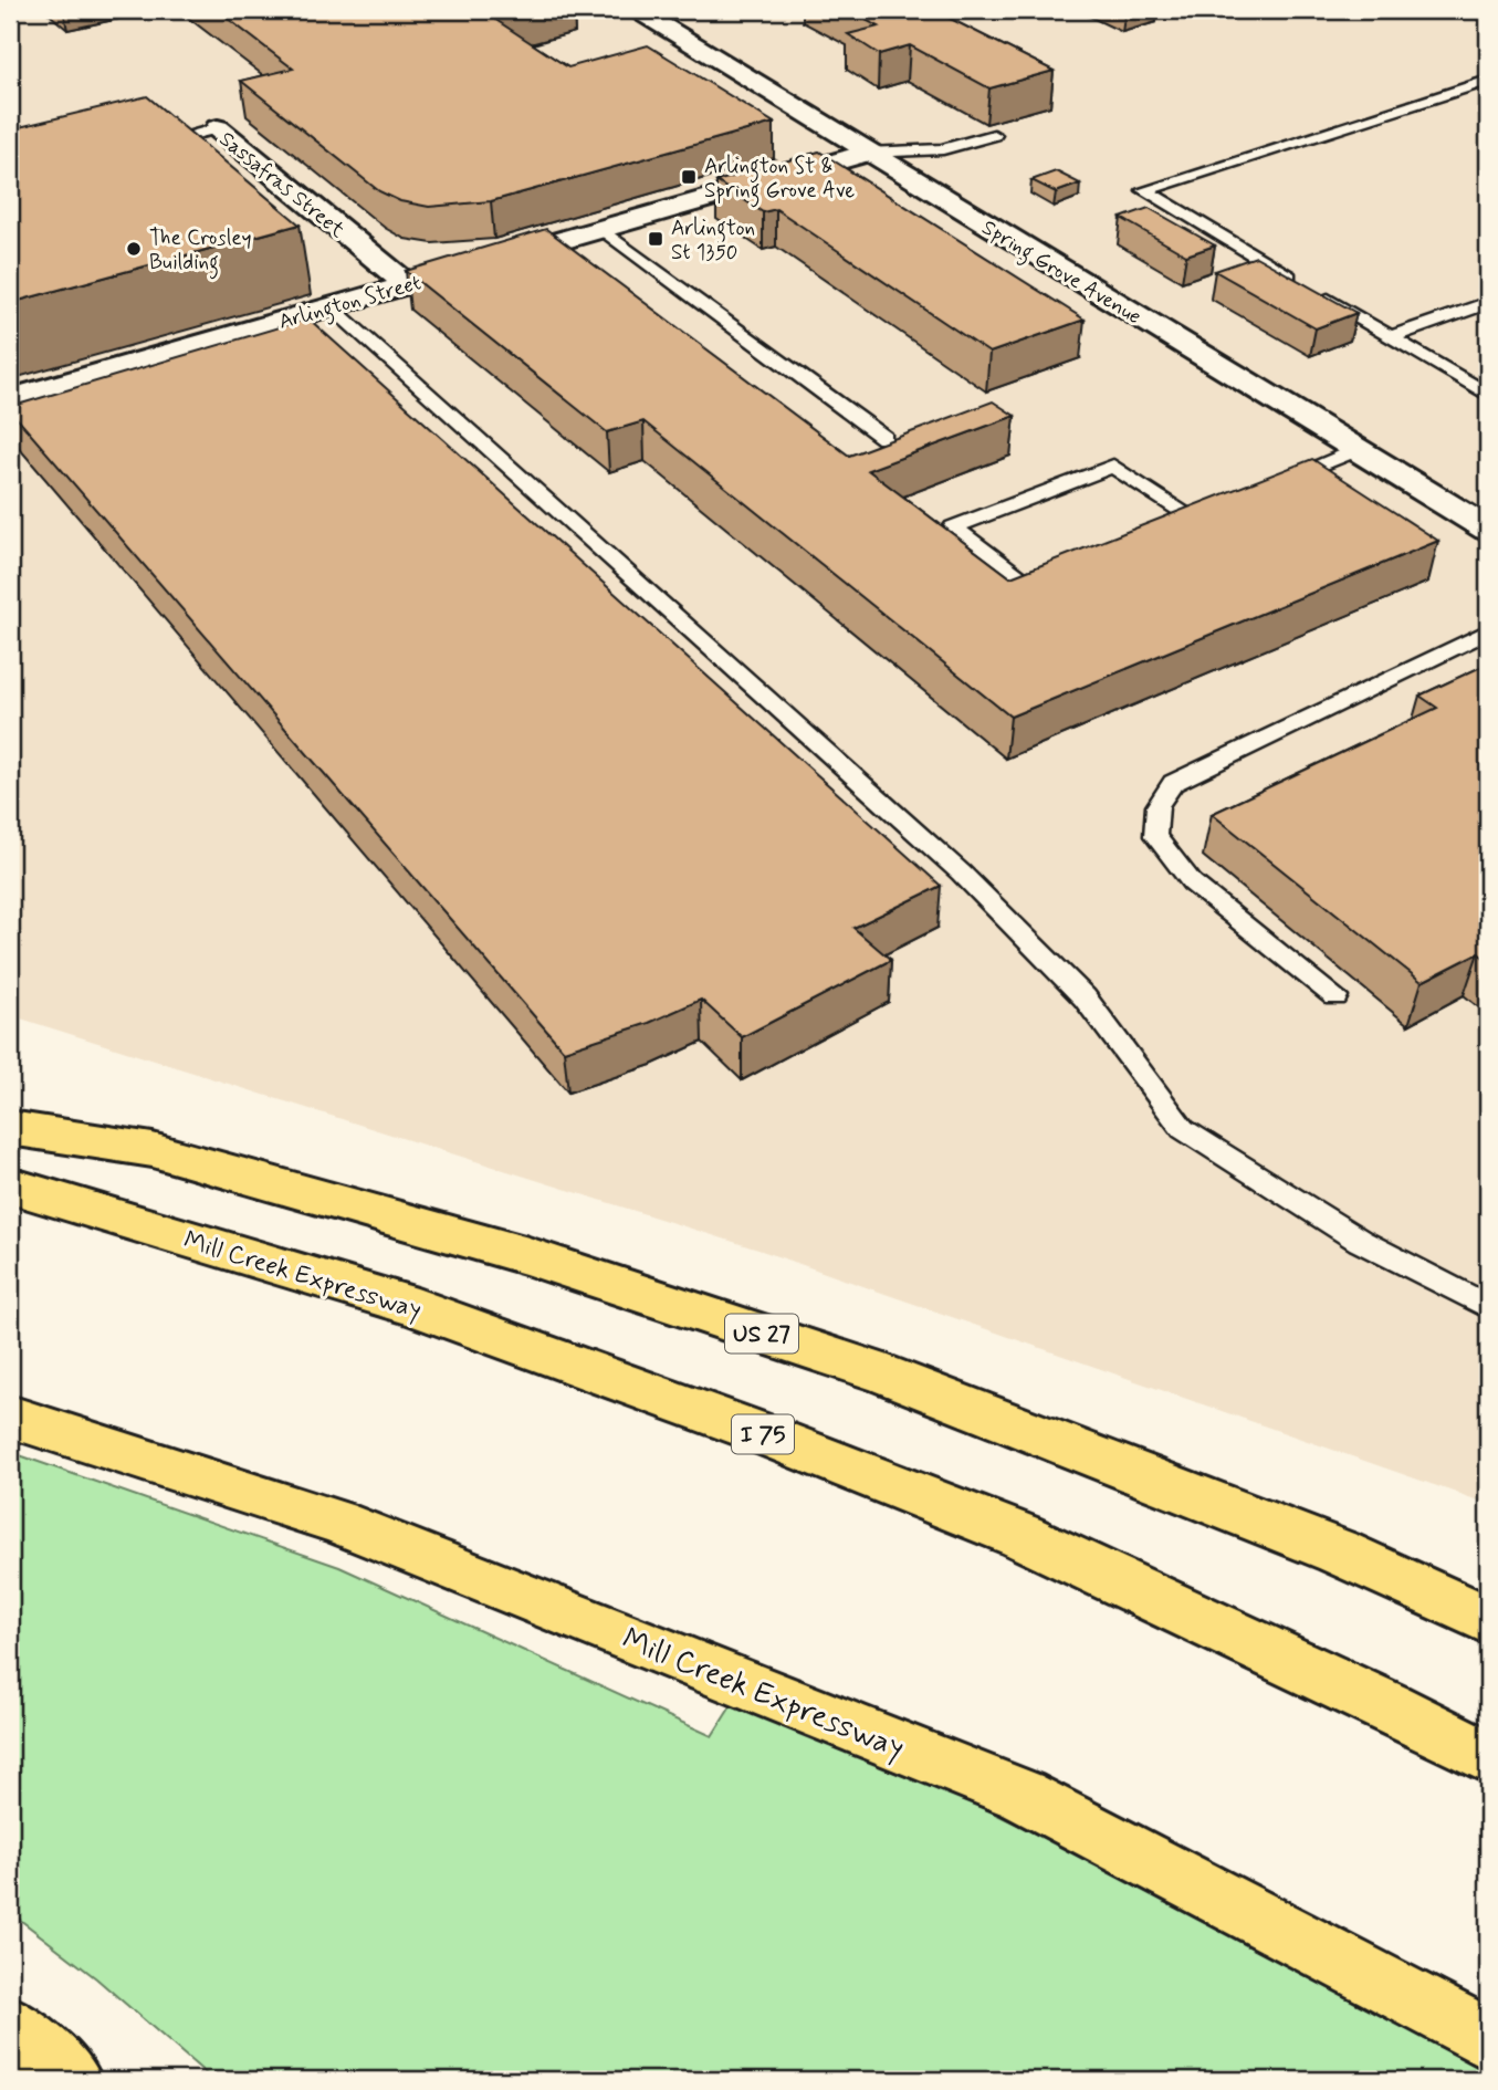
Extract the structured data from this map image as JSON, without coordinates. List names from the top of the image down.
{
  "streets": {
    "highway": ["Mill Creek Expressway", "US 27", "I 75"],
    "street": ["Sassafras Street", "Spring Grove Avenue", "Arlington Street"]
  },
  "crossings": [
    ["Sassafras Street", "Arlington Street"],
    ["Spring Grove Avenue", "Arlington Street"]
  ],
  "places": {
    "transit": ["Arlington St & Spring Grove Ave", "Arlington St 1350"],
    "other": ["The Crosley Building"]
  }
}
